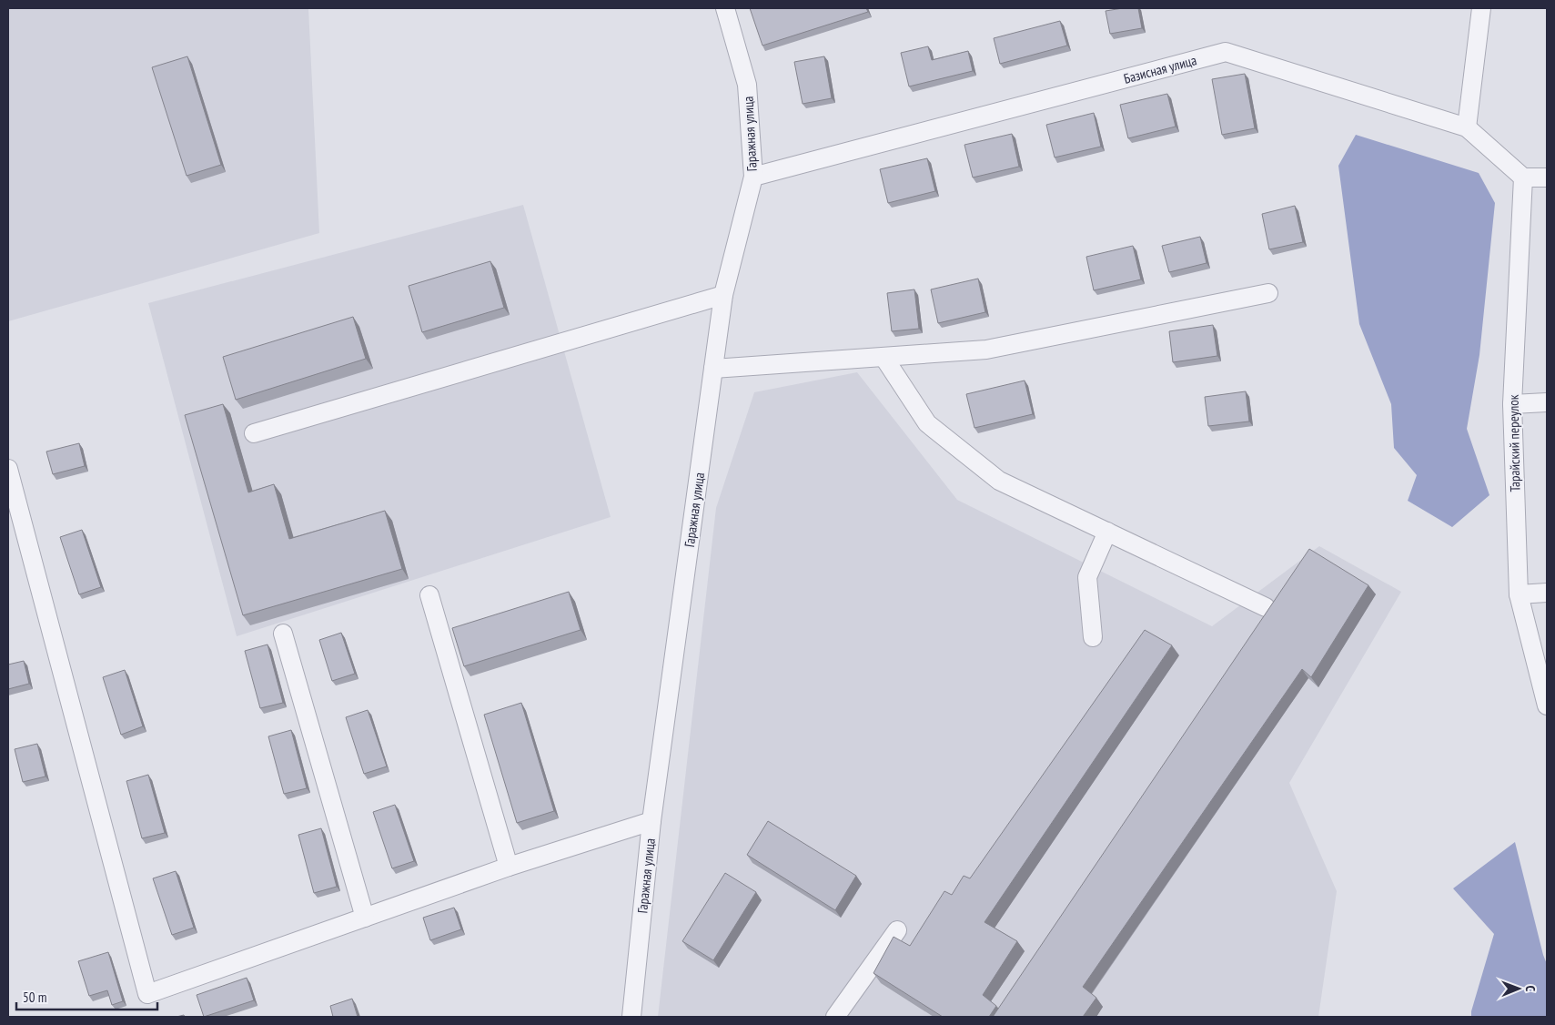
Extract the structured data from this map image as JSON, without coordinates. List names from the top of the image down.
{
  "streets": {
    "street": ["Базисная улица", "Гаражная улица", "Тарайский переулок"]
  },
  "crossings": [
    ["Базисная улица", "Гаражная улица"],
    ["Базисная улица", "Тарайский переулок"]
  ],
  "scale_bar": "50 m",
  "north": "right"
}
